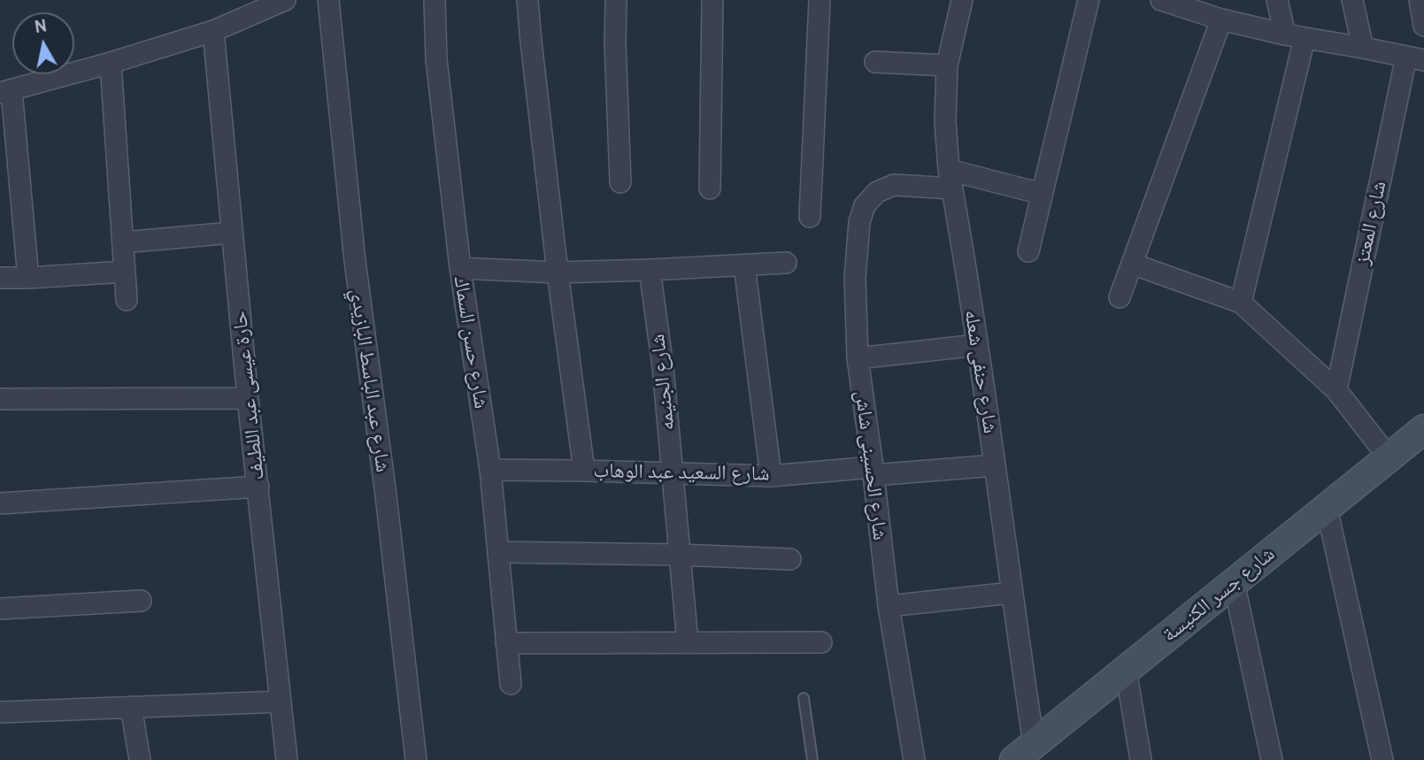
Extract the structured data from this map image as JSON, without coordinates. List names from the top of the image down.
{
  "streets": {
    "main road": ["شارع جسر الكنيسة"],
    "street": [
      "شارع المعتز",
      "شارع حسن السماك",
      "شارع حنفى شعله",
      "شارع عبد الباسط البازيدي",
      "شارع الجنيمه",
      "حارة عيسى عبد اللطيف",
      "شارع الحسينى شاش",
      "شارع السعيد عبد الوهاب"
    ]
  },
  "crossings": [
    ["شارع حسن السماك", "شارع السعيد عبد الوهاب"],
    ["شارع حنفى شعله", "شارع الحسينى شاش"],
    ["شارع حنفى شعله", "شارع السعيد عبد الوهاب"],
    ["شارع حنفى شعله", "شارع جسر الكنيسة"],
    ["شارع الجنيمه", "شارع السعيد عبد الوهاب"],
    ["شارع الحسينى شاش", "شارع السعيد عبد الوهاب"]
  ],
  "north": "top"
}
